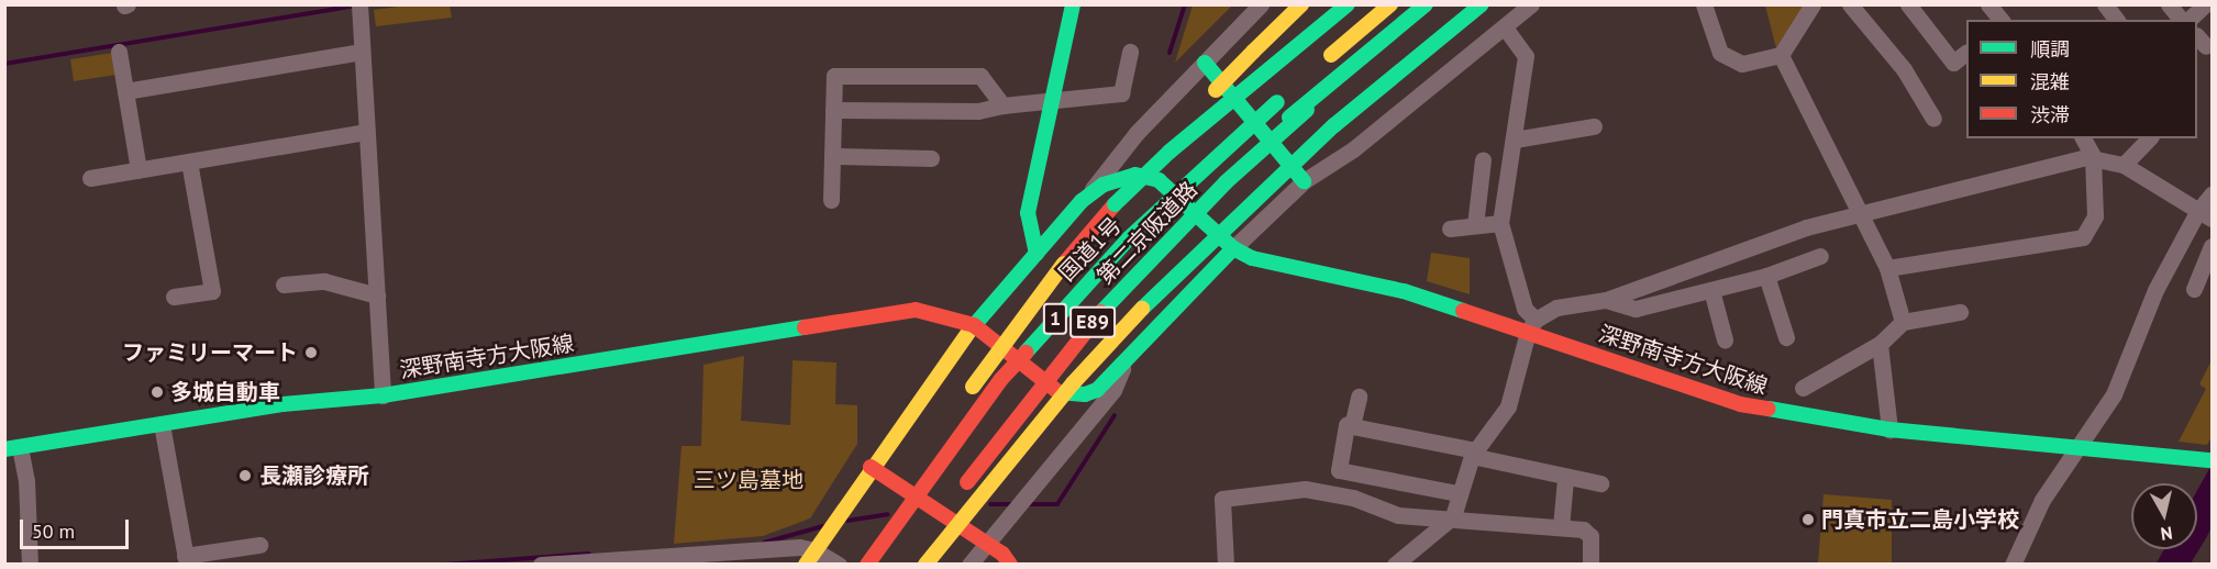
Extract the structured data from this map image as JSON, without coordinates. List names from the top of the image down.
{
  "streets": {
    "main road": [
      "第二京阪道路",
      "国道1号",
      "1",
      "E89",
      "深野南寺方大阪線"
    ]
  },
  "crossings": [
    ["第二京阪道路", "E89"]
  ],
  "parks": ["三ツ島墓地"],
  "places": [
    "ファミリーマート",
    "多城自動車",
    "長瀬診療所",
    "門真市立二島小学校"
  ],
  "legend": ["順調", "混雑", "渋滞"],
  "scale_bar": "50 m",
  "north": "bottom"
}
